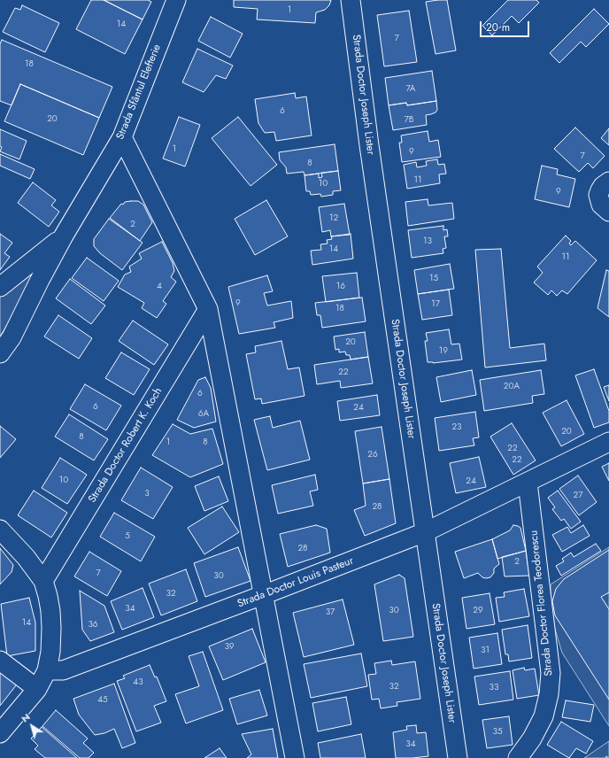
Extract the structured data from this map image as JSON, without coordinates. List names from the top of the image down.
{
  "streets": {
    "street": [
      "Strada Sfântul Elefterie",
      "Strada Doctor Joseph Lister",
      "Strada Doctor Robert K. Koch",
      "Strada Doctor Louis Pasteur",
      "Strada Doctor Florea Teodorescu"
    ]
  },
  "crossings": [
    ["Strada Doctor Joseph Lister", "Strada Doctor Louis Pasteur"],
    ["Strada Doctor Louis Pasteur", "Strada Doctor Florea Teodorescu"]
  ],
  "house_numbers": [
    "1",
    "14",
    "7",
    "18",
    "7A",
    "6",
    "20",
    "7B",
    "1",
    "9",
    "7",
    "8",
    "11",
    "10",
    "9",
    "12",
    "2",
    "13",
    "14",
    "11",
    "15",
    "4",
    "16",
    "9",
    "17",
    "18",
    "20",
    "19",
    "22",
    "20A",
    "6",
    "6",
    "24",
    "6A",
    "23",
    "20",
    "8",
    "1",
    "8",
    "22",
    "26",
    "22",
    "10",
    "24",
    "3",
    "27",
    "28",
    "5",
    "28",
    "2",
    "7",
    "30",
    "32",
    "34",
    "30",
    "29",
    "37",
    "14",
    "36",
    "39",
    "31",
    "43",
    "32",
    "33",
    "45",
    "35",
    "34"
  ],
  "scale_bar": "20 m",
  "north": "top left"
}
